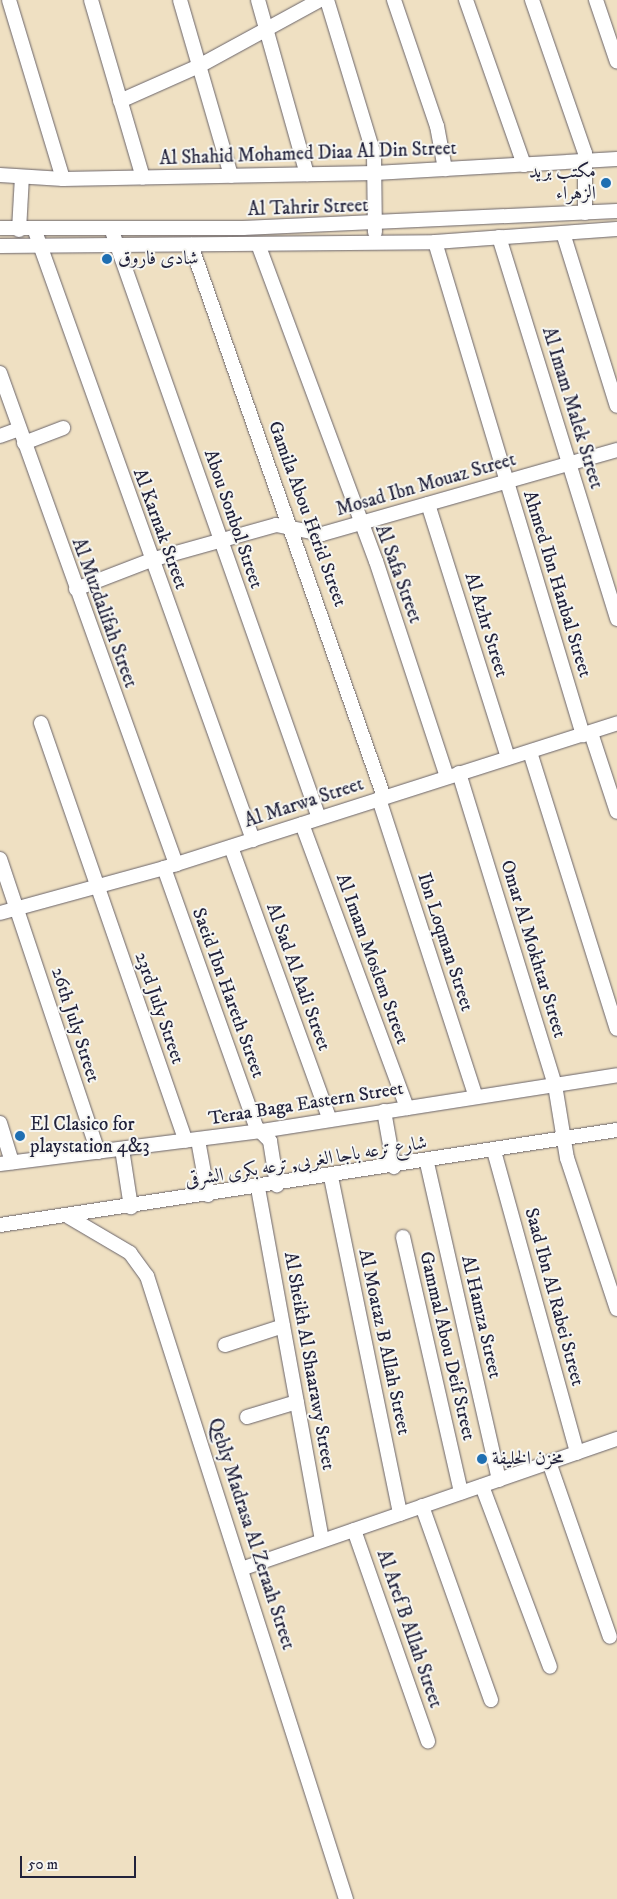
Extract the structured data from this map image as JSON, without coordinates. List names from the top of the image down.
{
  "streets": {
    "street": [
      "Al Shahid Mohamed Diaa Al Din Street",
      "Al Tahrir Street",
      "Al Imam Malek Street",
      "Mosad Ibn Mouaz Street",
      "Gamila Abou Herid Street",
      "Abou Sonbol Street",
      "Al Karnak Street",
      "Al Safa Street",
      "Ahmed Ibn Hanbal Street",
      "Al Muzdalifah Street",
      "Al Azhr Street",
      "Al Marwa Street",
      "Ibn Loqman Street",
      "Omar Al Mokhtar Street",
      "Al Imam Moslem Street",
      "Al Sad Al Aali Street",
      "Saeid Ibn Hareth Street",
      "23rd July Street",
      "26th July Street",
      "Teraa Baga Eastern Street",
      "شارع ترعه باجا الغربى, ترعه بكرى الشرقى",
      "Saad Ibn Al Rabei Street",
      "Al Hamza Street",
      "Al Moataz B Allah Street",
      "Gammal Abou Deif Street",
      "Al Sheikh Al Shaarawy Street",
      "Qebly Madrasa Al Zeraah Street",
      "Al Aref B Allah Street"
    ]
  },
  "crossings": [
    ["Al Tahrir Street", "Al Imam Malek Street"],
    ["Al Tahrir Street", "Gamila Abou Herid Street"],
    ["Al Tahrir Street", "Abou Sonbol Street"],
    ["Al Tahrir Street", "Al Karnak Street"],
    ["Al Tahrir Street", "Al Safa Street"],
    ["Al Tahrir Street", "Ahmed Ibn Hanbal Street"],
    ["Al Imam Malek Street", "Mosad Ibn Mouaz Street"],
    ["Mosad Ibn Mouaz Street", "Gamila Abou Herid Street"],
    ["Mosad Ibn Mouaz Street", "Al Safa Street"],
    ["Mosad Ibn Mouaz Street", "Ahmed Ibn Hanbal Street"],
    ["Mosad Ibn Mouaz Street", "Al Azhr Street"],
    ["Gamila Abou Herid Street", "Al Marwa Street"],
    ["Gamila Abou Herid Street", "Ibn Loqman Street"],
    ["Abou Sonbol Street", "Al Marwa Street"],
    ["Al Karnak Street", "Al Marwa Street"],
    ["Al Safa Street", "Al Marwa Street"],
    ["Al Safa Street", "Omar Al Mokhtar Street"],
    ["Ahmed Ibn Hanbal Street", "Al Marwa Street"],
    ["Al Muzdalifah Street", "Al Marwa Street"],
    ["Al Muzdalifah Street", "Saeid Ibn Hareth Street"],
    ["Al Azhr Street", "Al Marwa Street"],
    ["Al Marwa Street", "Ibn Loqman Street"],
    ["Al Marwa Street", "Omar Al Mokhtar Street"],
    ["Al Marwa Street", "Al Imam Moslem Street"],
    ["Al Marwa Street", "Al Sad Al Aali Street"],
    ["Al Marwa Street", "Saeid Ibn Hareth Street"],
    ["Al Marwa Street", "23rd July Street"],
    ["Al Marwa Street", "26th July Street"],
    ["Ibn Loqman Street", "Teraa Baga Eastern Street"],
    ["Omar Al Mokhtar Street", "Teraa Baga Eastern Street"],
    ["Omar Al Mokhtar Street", "شارع ترعه باجا الغربى, ترعه بكرى الشرقى"],
    ["Al Imam Moslem Street", "Teraa Baga Eastern Street"],
    ["Al Sad Al Aali Street", "Teraa Baga Eastern Street"],
    ["Saeid Ibn Hareth Street", "Teraa Baga Eastern Street"],
    ["Saeid Ibn Hareth Street", "شارع ترعه باجا الغربى, ترعه بكرى الشرقى"],
    ["23rd July Street", "Teraa Baga Eastern Street"],
    ["23rd July Street", "شارع ترعه باجا الغربى, ترعه بكرى الشرقى"],
    ["26th July Street", "Teraa Baga Eastern Street"],
    ["شارع ترعه باجا الغربى, ترعه بكرى الشرقى", "Saad Ibn Al Rabei Street"],
    ["شارع ترعه باجا الغربى, ترعه بكرى الشرقى", "Al Hamza Street"],
    ["شارع ترعه باجا الغربى, ترعه بكرى الشرقى", "Al Moataz B Allah Street"],
    ["شارع ترعه باجا الغربى, ترعه بكرى الشرقى", "Al Sheikh Al Shaarawy Street"],
    ["شارع ترعه باجا الغربى, ترعه بكرى الشرقى", "Qebly Madrasa Al Zeraah Street"]
  ],
  "places": [
    "مكتب بريد الزهراء",
    "شادى فاروق",
    "El Clasico for playstation 4&3",
    "مخزن الخليفة"
  ],
  "scale_bar": "50 m"
}
